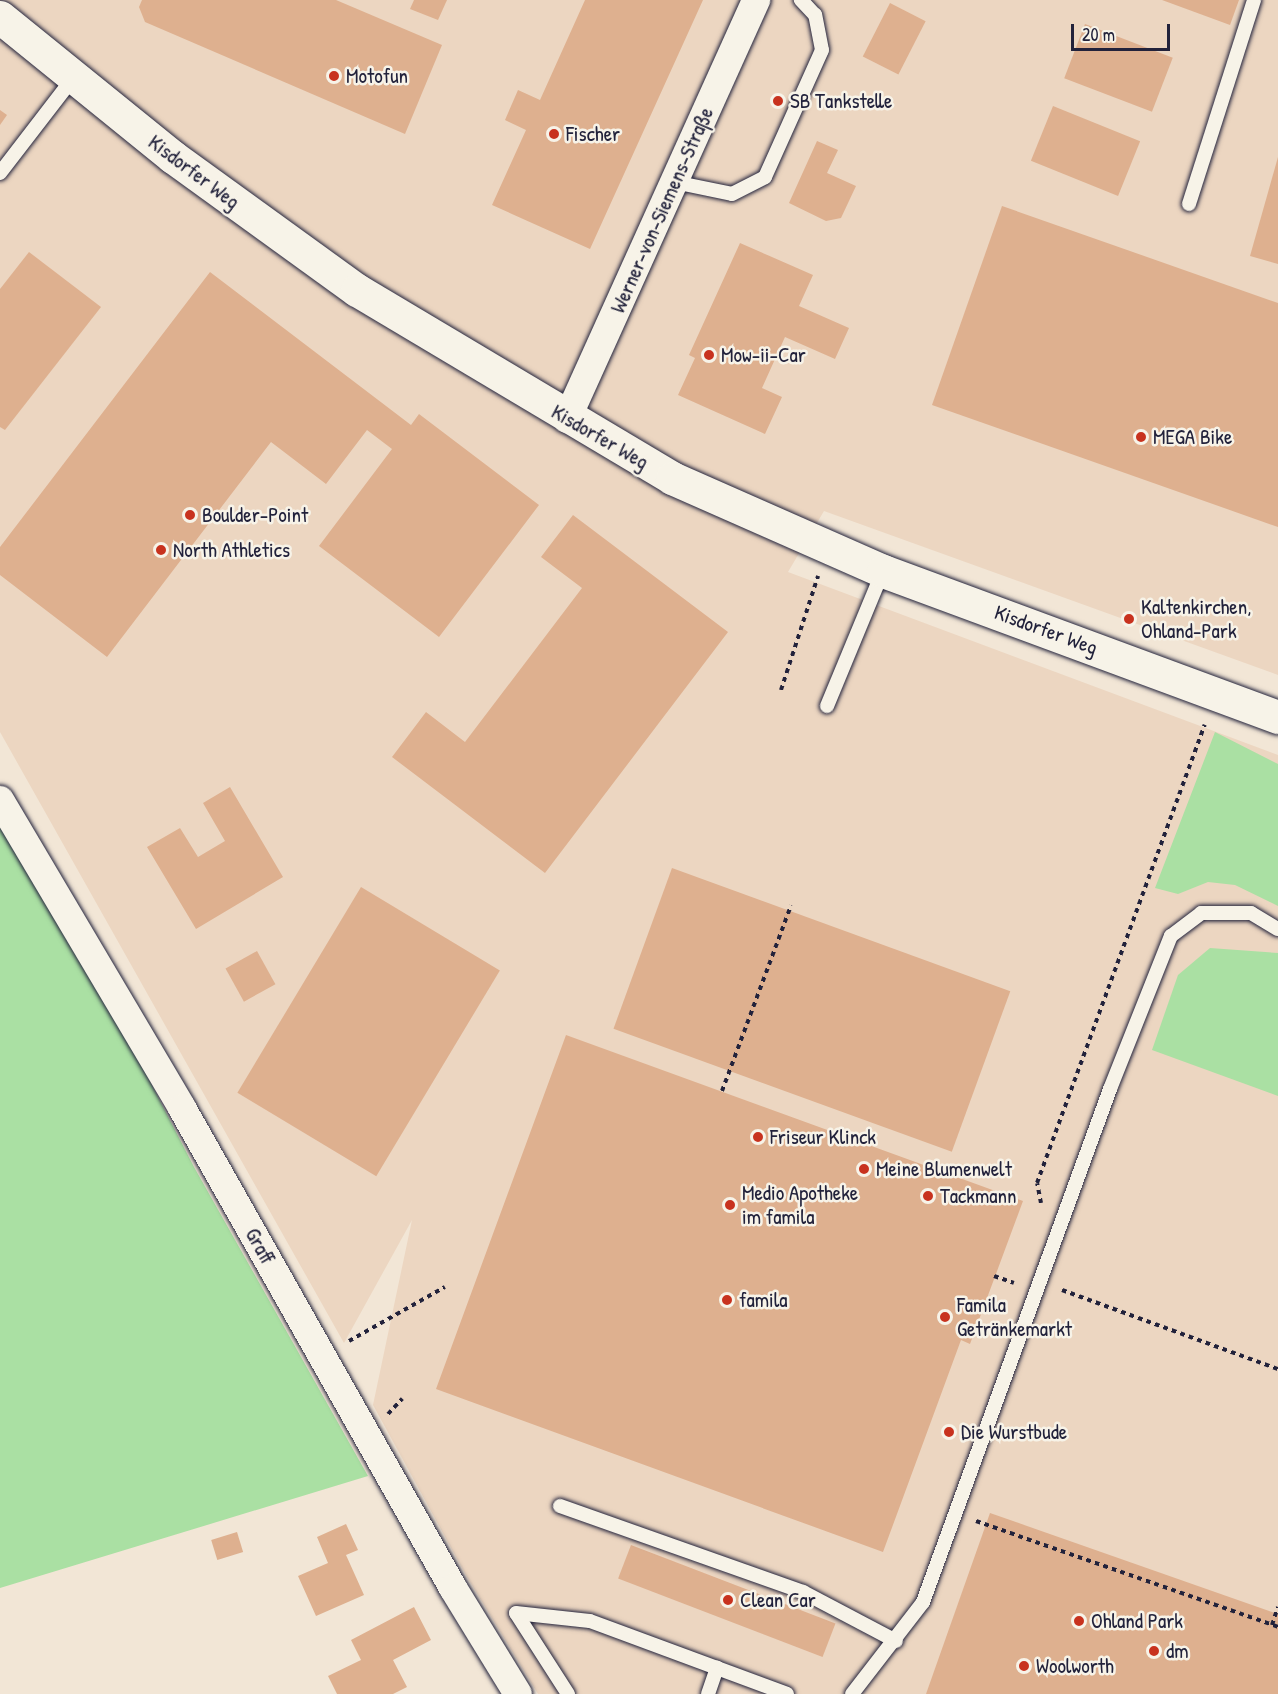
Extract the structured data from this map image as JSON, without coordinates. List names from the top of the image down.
{
  "streets": {
    "street": ["Kisdorfer Weg", "Werner-von-Siemens-Straße", "Graff"]
  },
  "crossings": [
    ["Kisdorfer Weg", "Werner-von-Siemens-Straße"]
  ],
  "places": [
    "Motofun",
    "SB Tankstelle",
    "Fischer",
    "Mow-ii-Car",
    "MEGA Bike",
    "Boulder-Point",
    "North Athletics",
    "Kaltenkirchen, Ohland-Park",
    "Friseur Klinck",
    "Meine Blumenwelt",
    "Tackmann",
    "Medio Apotheke im famila",
    "famila",
    "Famila Getränkemarkt",
    "Die Wurstbude",
    "Clean Car",
    "Ohland Park",
    "dm",
    "Woolworth"
  ],
  "scale_bar": "20 m"
}
